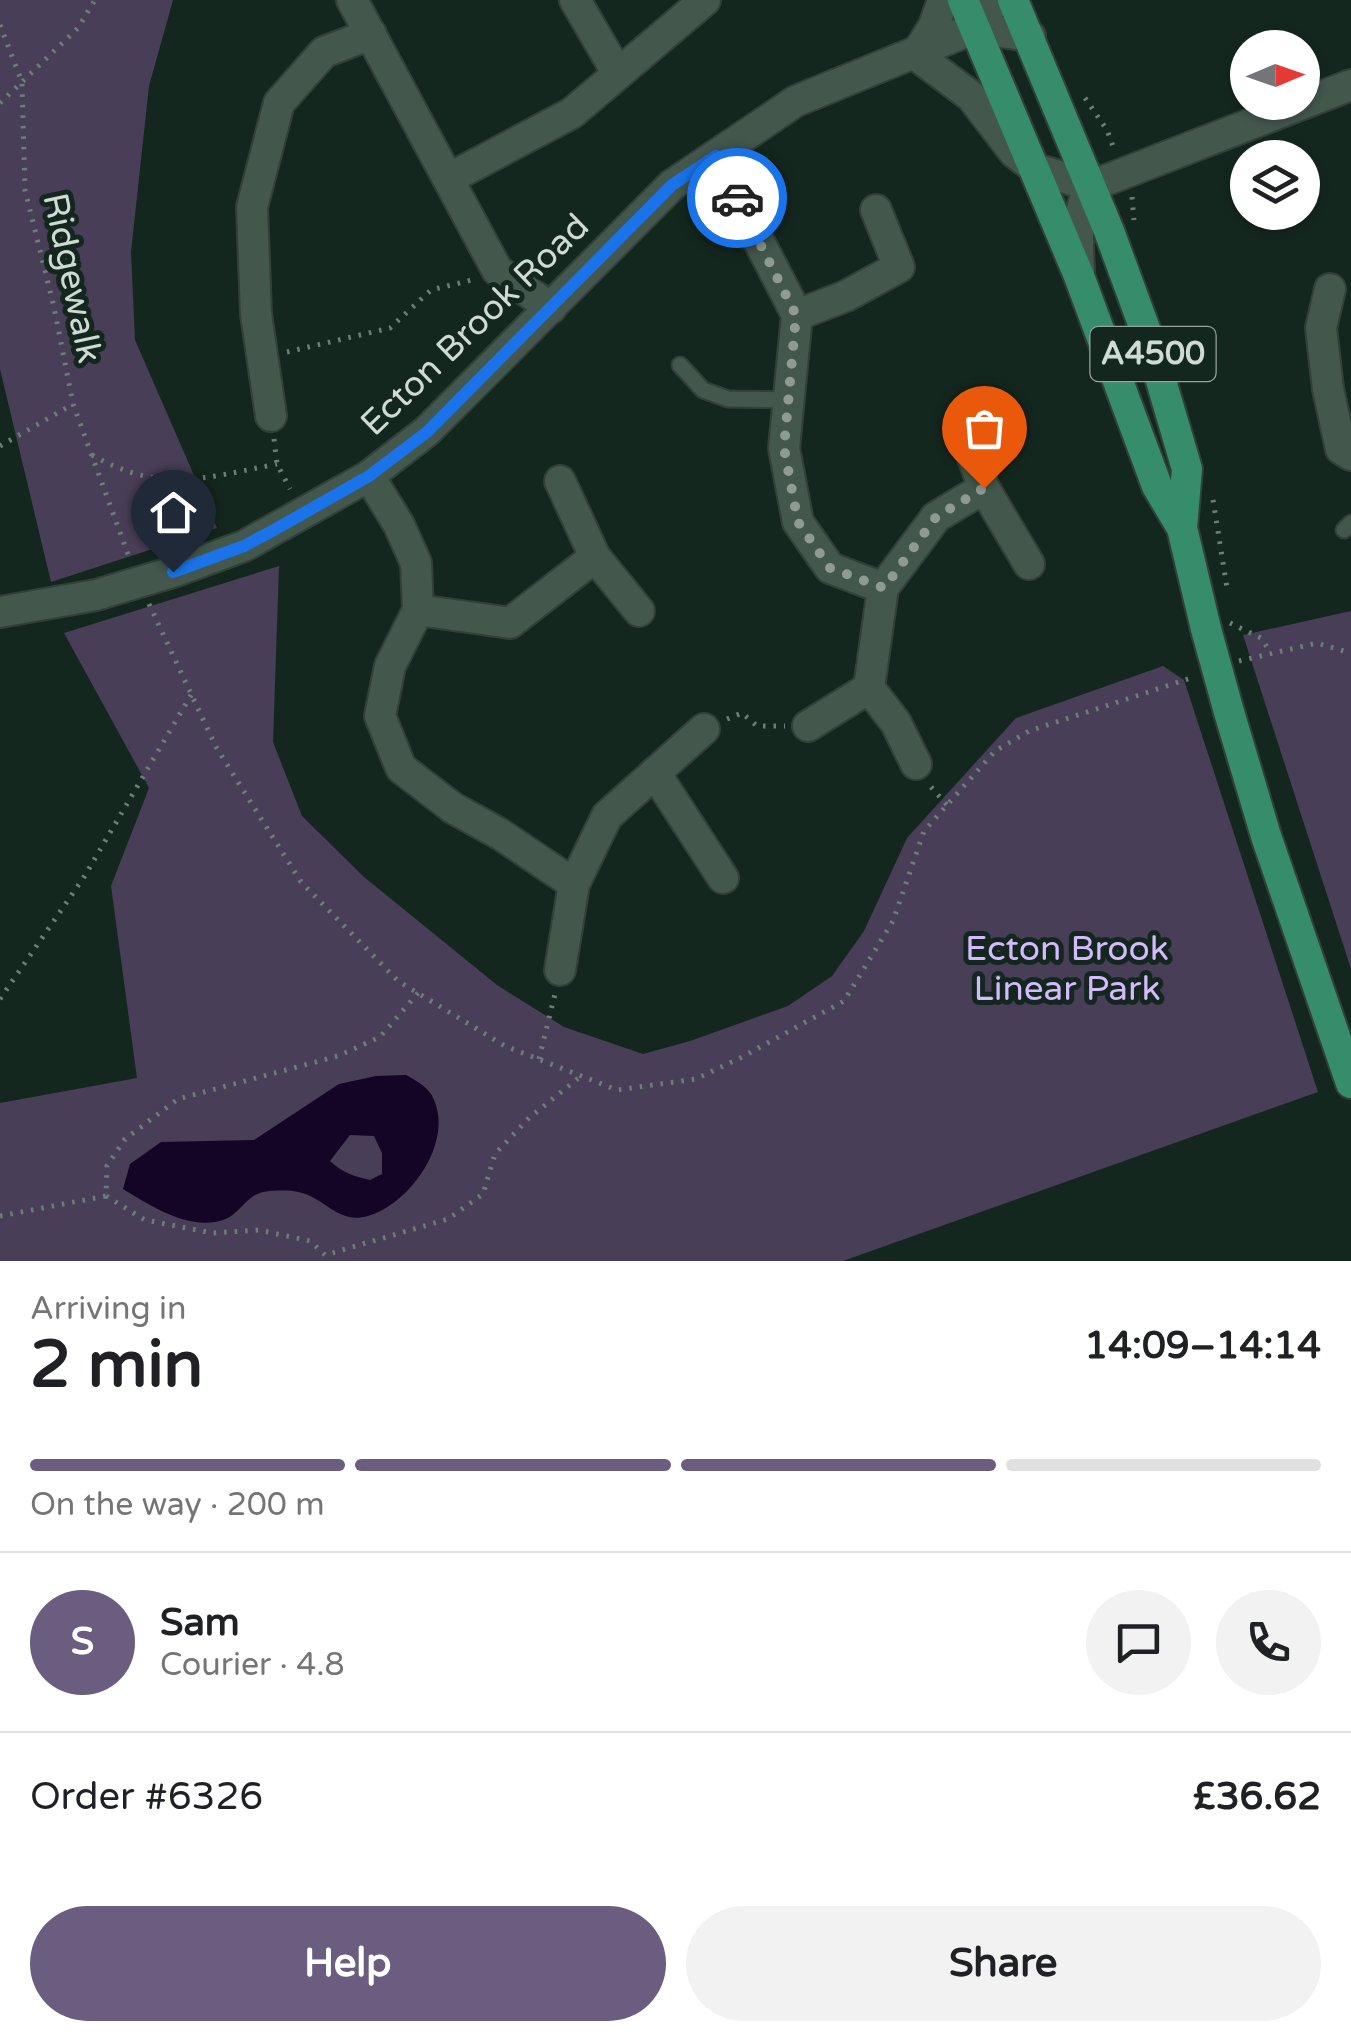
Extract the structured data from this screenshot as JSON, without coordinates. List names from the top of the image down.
{
  "streets": {
    "main road": ["A4500"],
    "street": ["Ecton Brook Road"],
    "path": ["Ridgewalk"]
  },
  "crossings": [
    ["Ecton Brook Road", "A4500"]
  ],
  "parks": ["Ecton Brook Linear Park"],
  "north": "right",
  "page": {
    "heading": ["2 min", "Arriving in", "14:09–14:14"],
    "panel": [
      "Sam",
      "Courier · 4.8",
      "Order #6326",
      "£36.62"
    ],
    "bar": "On the way · 200 m",
    "round": "S",
    "buttons": ["Help", "Share"]
  }
}
